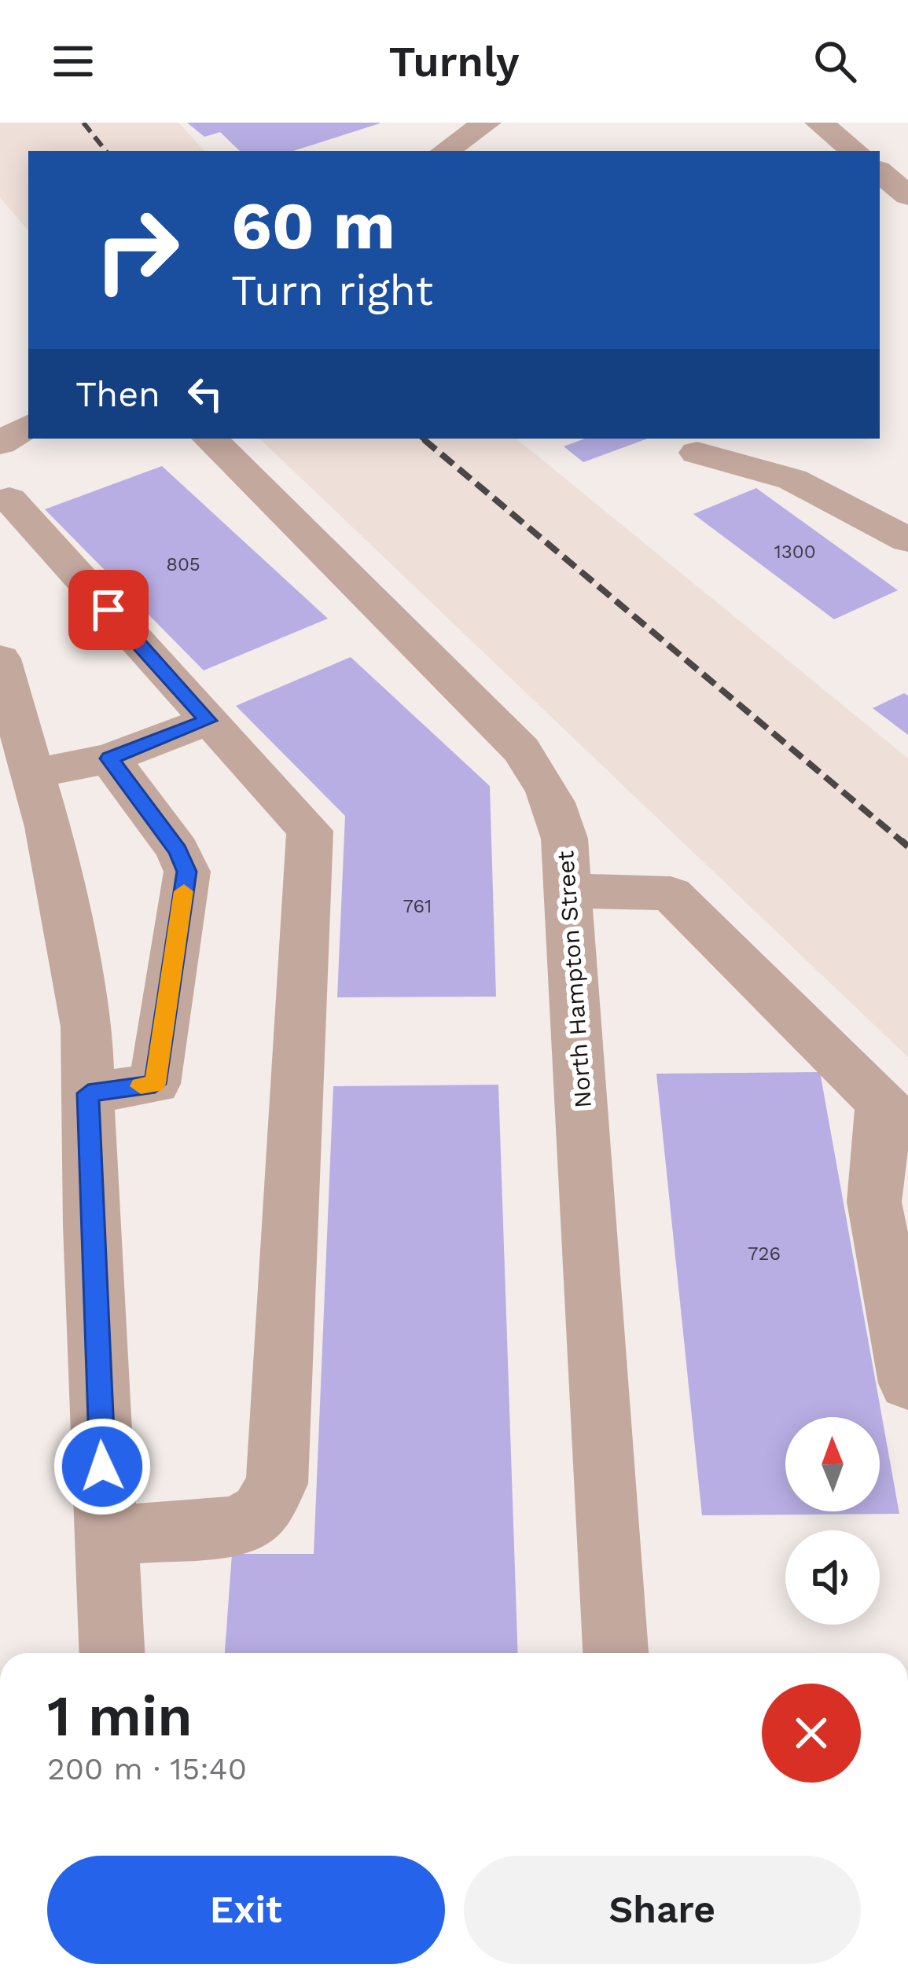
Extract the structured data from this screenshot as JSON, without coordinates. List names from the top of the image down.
{
  "streets": {
    "street": ["North Hampton Street"]
  },
  "house_numbers": [
    "1300",
    "805",
    "761",
    "726"
  ],
  "north": "top",
  "page": {
    "header": "Turnly",
    "turn": ["60 m", "Turn right"],
    "then": "Then",
    "heading": ["1 min", "200 m · 15:40"],
    "buttons": ["Exit", "Share"]
  }
}
